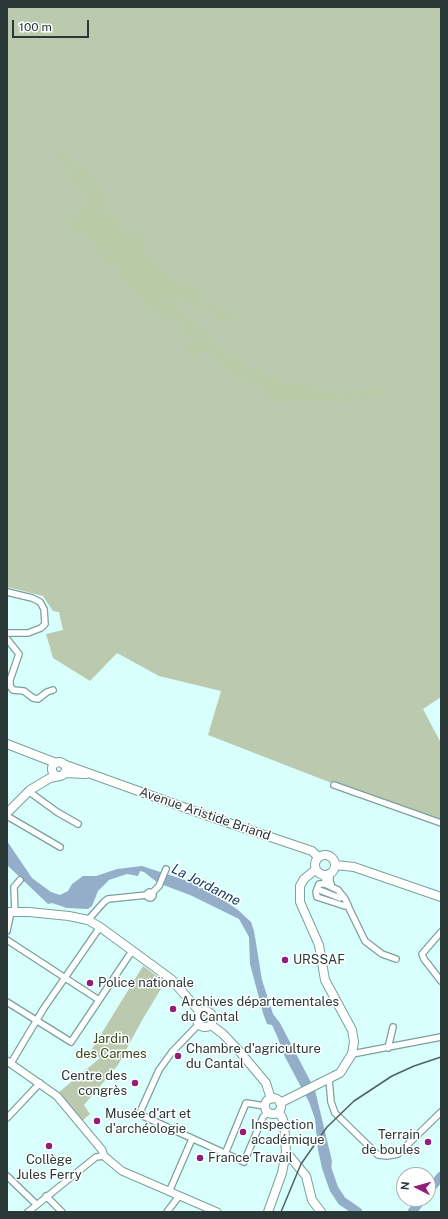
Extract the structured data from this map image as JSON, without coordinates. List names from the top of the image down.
{
  "streets": {
    "main road": ["Avenue Aristide Briand"]
  },
  "water": ["La Jordanne"],
  "parks": ["Jardin des Carmes"],
  "places": [
    "URSSAF",
    "Police nationale",
    "Archives départementales du Cantal",
    "Chambre d'agriculture du Cantal",
    "Centre des congrès",
    "Musée d'art et d'archéologie",
    "Inspection académique",
    "Terrain de boules",
    "Collège Jules Ferry",
    "France Travail"
  ],
  "scale_bar": "100 m",
  "north": "left"
}
